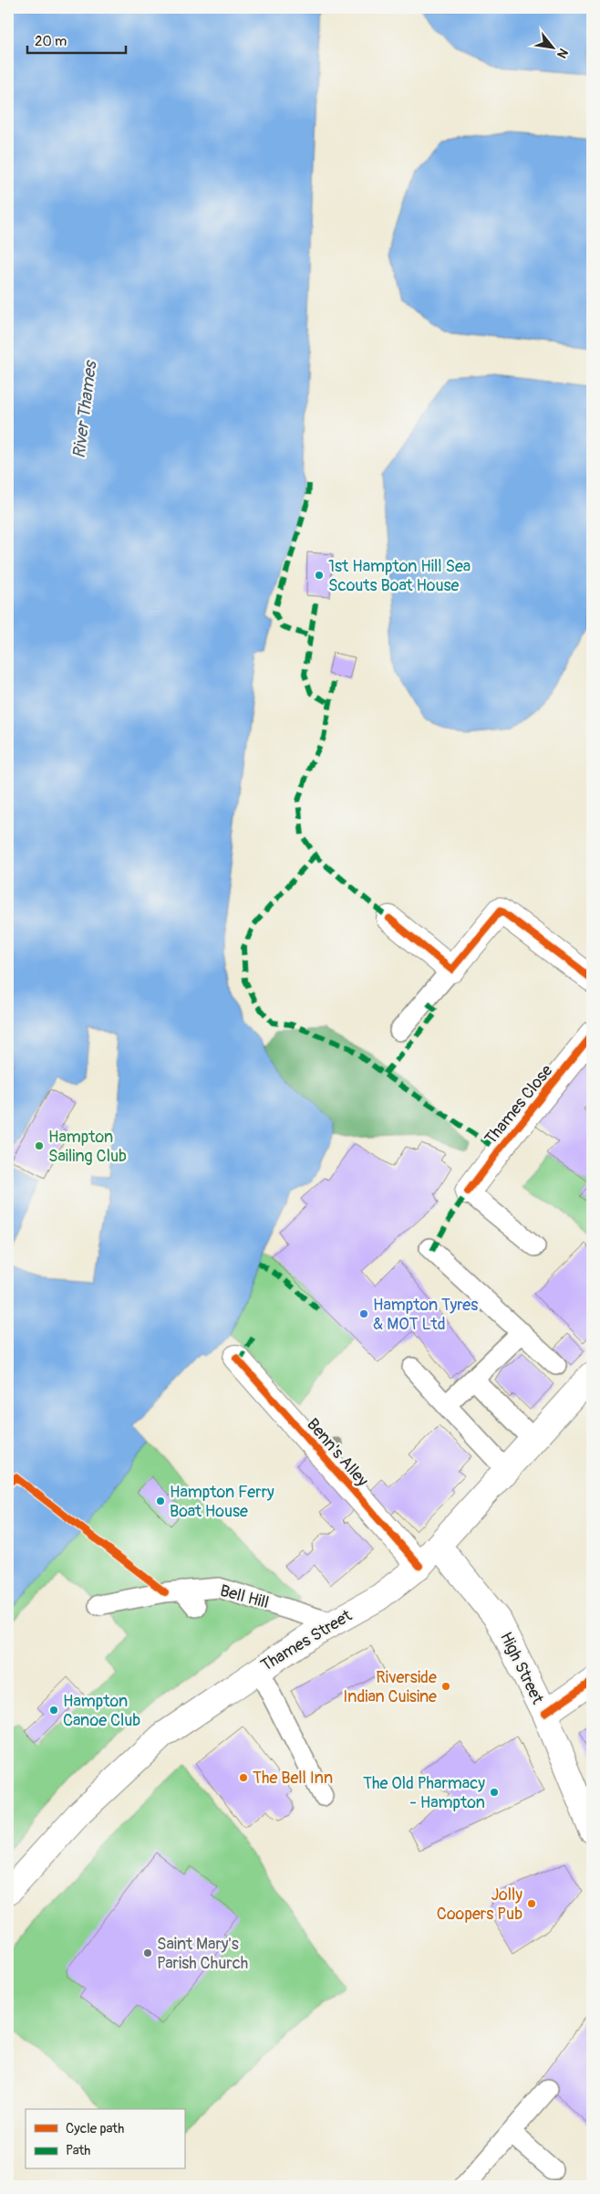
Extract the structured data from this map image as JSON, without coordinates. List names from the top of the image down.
{
  "streets": {
    "main road": [
      "Thames Close",
      "Benn's Alley",
      "Thames Street",
      "High Street"
    ],
    "lane": ["Bell Hill"]
  },
  "crossings": [
    ["Benn's Alley", "Thames Street"],
    ["Bell Hill", "Thames Street"],
    ["Thames Street", "High Street"]
  ],
  "water": ["River Thames"],
  "places": [
    "1st Hampton Hill Sea Scouts Boat House",
    "Hampton Sailing Club",
    "Hampton Tyres & MOT Ltd",
    "Hampton Ferry Boat House",
    "Riverside Indian Cuisine",
    "Hampton Canoe Club",
    "The Bell Inn",
    "The Old Pharmacy - Hampton",
    "Jolly Coopers Pub",
    "Saint Mary's Parish Church"
  ],
  "legend": ["Cycle path", "Path"],
  "scale_bar": "20 m",
  "north": "bottom right"
}
